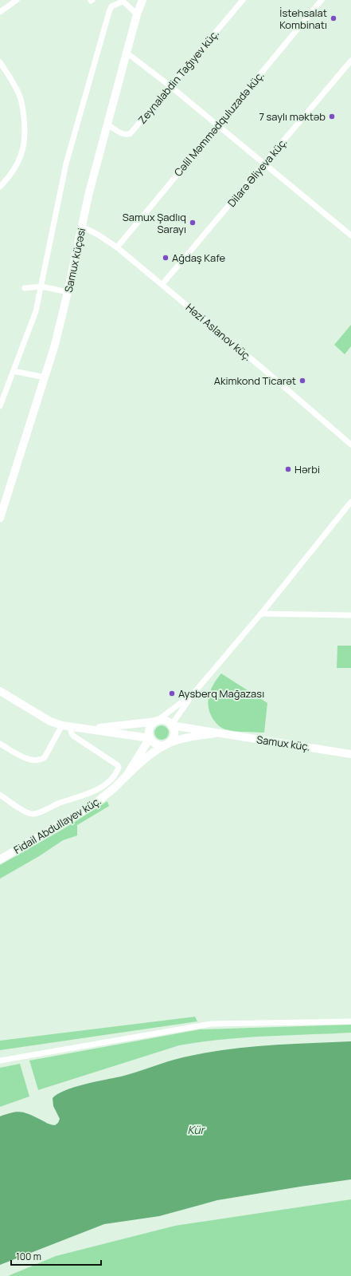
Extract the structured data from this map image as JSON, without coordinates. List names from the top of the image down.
{
  "streets": {
    "main road": ["Samux küçəsi", "Samux küç.", "Fidail Abdullayev küç."],
    "street": [
      "Zeynalabdin Tağıyev küç.",
      "Cəlil Məmmədquluzadə küç.",
      "Dilarə Əliyeva küç.",
      "Həzi Aslanov küç."
    ]
  },
  "crossings": [
    ["Zeynalabdin Tağıyev küç.", "Samux küçəsi"],
    ["Cəlil Məmmədquluzadə küç.", "Həzi Aslanov küç."],
    ["Dilarə Əliyeva küç.", "Həzi Aslanov küç."],
    ["Samux küçəsi", "Həzi Aslanov küç."]
  ],
  "water": ["Kür"],
  "places": [
    "İstehsalat Kombinatı",
    "7 saylı məktəb",
    "Samux Şadlıq Sarayı",
    "Ağdaş Kafe",
    "Akimkond Ticarət",
    "Hərbi",
    "Aysberq Mağazası"
  ],
  "scale_bar": "100 m"
}
